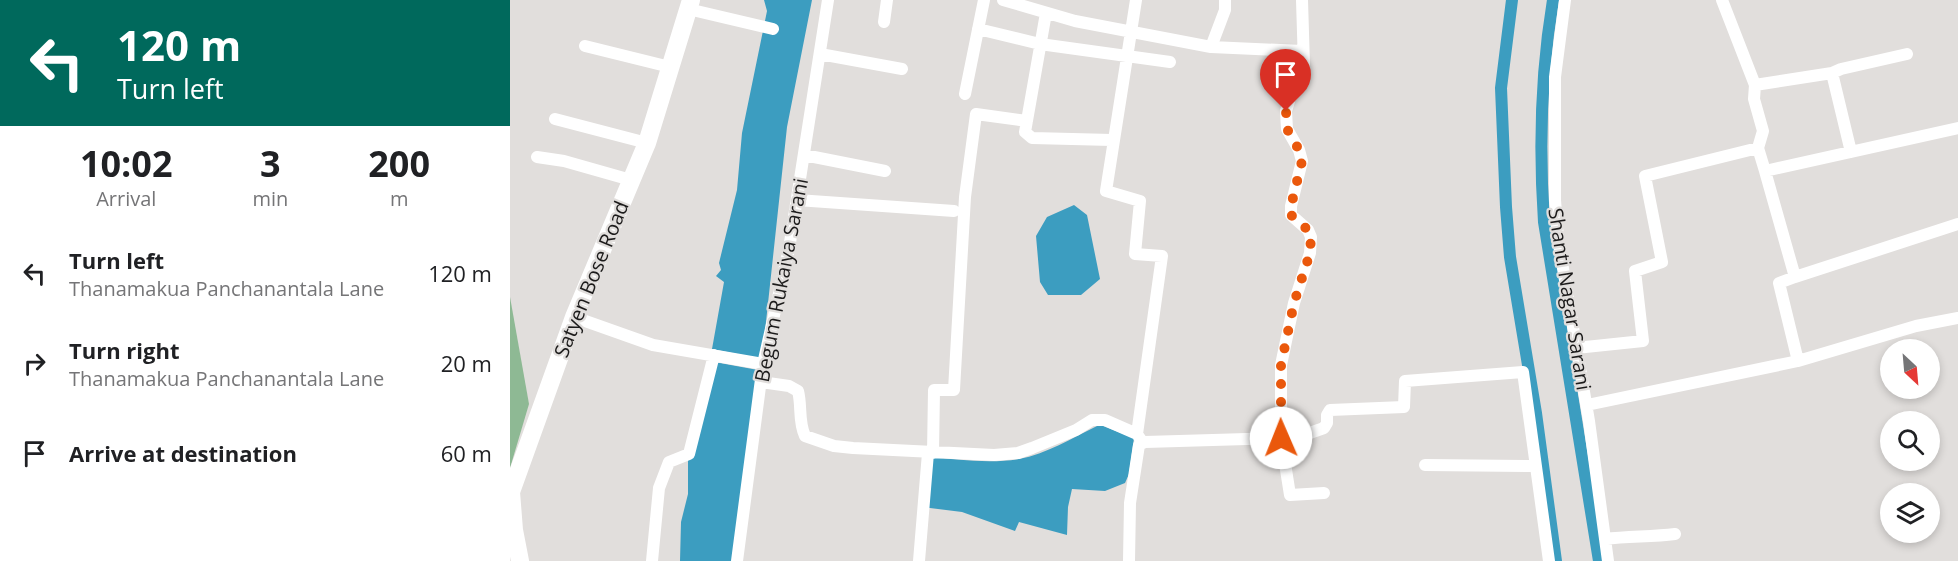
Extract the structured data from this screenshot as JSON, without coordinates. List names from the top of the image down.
{
  "streets": {
    "main road": ["Satyen Bose Road"],
    "street": ["Begum Rukaiya Sarani", "Shanti Nagar Sarani"]
  },
  "north": "bottom right",
  "page": {
    "turn": ["120 m", "Turn left"],
    "eta": [
      "10:02",
      "Arrival",
      "3",
      "min",
      "200",
      "m"
    ],
    "list": [
      {
        "name": "Turn left",
        "note": "Thanamakua Panchanantala Lane",
        "value": "120 m"
      },
      {
        "name": "Turn right",
        "note": "Thanamakua Panchanantala Lane",
        "value": "20 m"
      },
      {
        "name": "Arrive at destination",
        "value": "60 m"
      }
    ]
  }
}
